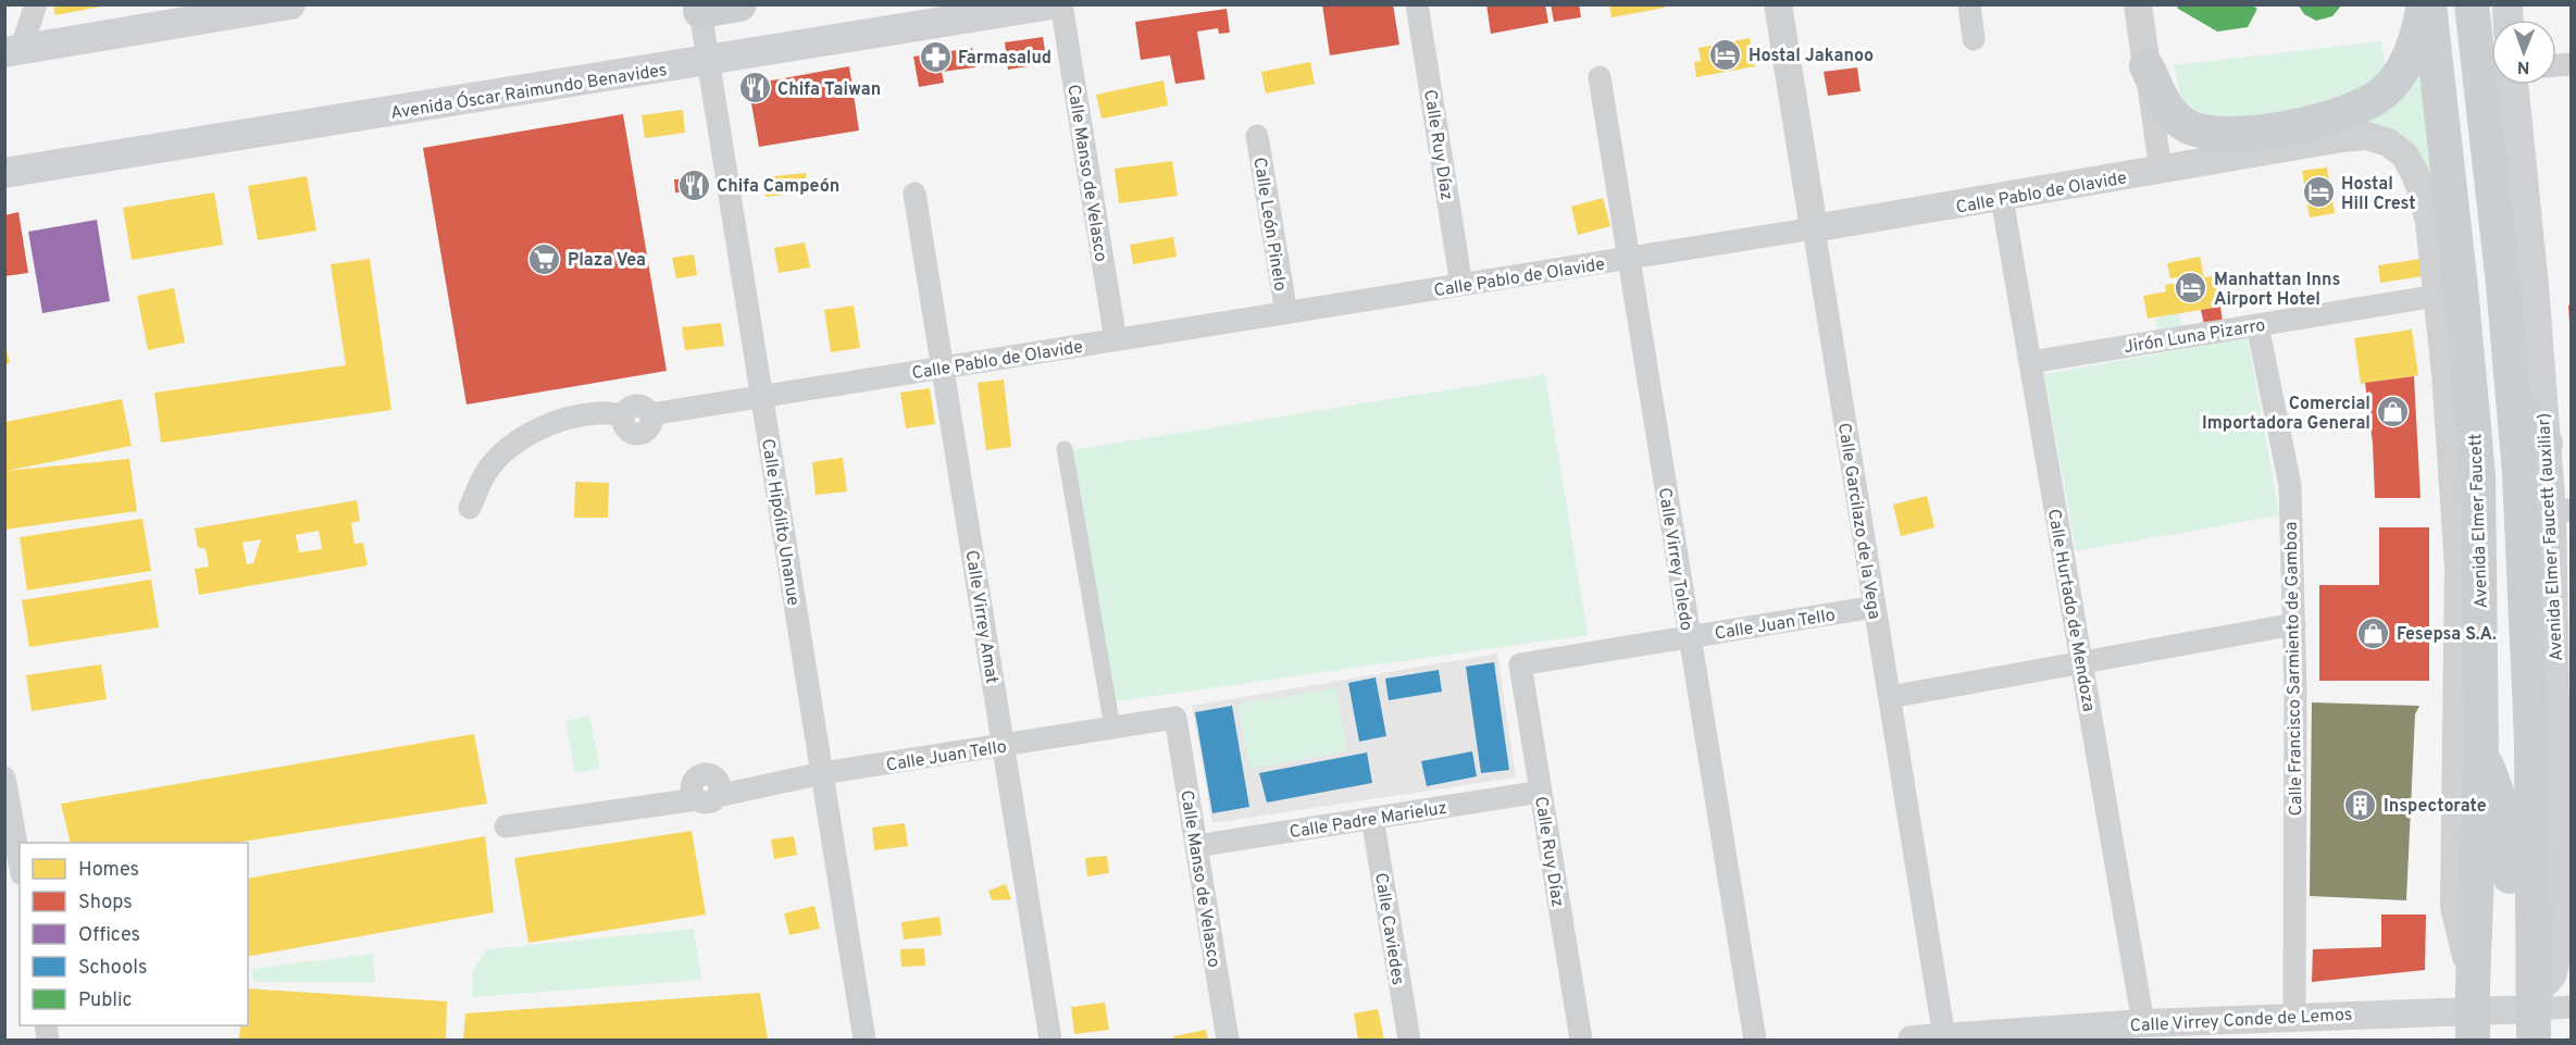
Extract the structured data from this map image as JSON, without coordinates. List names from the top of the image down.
{
  "streets": {
    "main road": ["Avenida Óscar Raimundo Benavides", "Avenida Elmer Faucett", "Avenida Elmer Faucett (auxiliar)"],
    "street": [
      "Calle Ruy Díaz",
      "Calle Manso de Velasco",
      "Calle Pablo de Olavide",
      "Calle León Pinelo",
      "Jirón Luna Pizarro",
      "Calle Garcilazo de la Vega",
      "Calle Hipólito Unanue",
      "Calle Virrey Toledo",
      "Calle Hurtado de Mendoza",
      "Calle Virrey Amat",
      "Calle Juan Tello",
      "Calle Francisco Sarmiento de Gamboa",
      "Calle Padre Marieluz",
      "Calle Caviedes",
      "Calle Virrey Conde de Lemos"
    ]
  },
  "crossings": [
    ["Avenida Óscar Raimundo Benavides", "Calle Hipólito Unanue"],
    ["Calle Ruy Díaz", "Calle Pablo de Olavide"],
    ["Calle Ruy Díaz", "Calle Juan Tello"],
    ["Calle Ruy Díaz", "Calle Padre Marieluz"],
    ["Calle Manso de Velasco", "Calle Pablo de Olavide"],
    ["Calle Manso de Velasco", "Calle Juan Tello"],
    ["Calle Manso de Velasco", "Calle Padre Marieluz"],
    ["Calle Pablo de Olavide", "Calle León Pinelo"],
    ["Calle Pablo de Olavide", "Jirón Luna Pizarro"],
    ["Calle Pablo de Olavide", "Calle Garcilazo de la Vega"],
    ["Calle Pablo de Olavide", "Calle Hipólito Unanue"],
    ["Calle Pablo de Olavide", "Calle Virrey Toledo"],
    ["Calle Pablo de Olavide", "Calle Hurtado de Mendoza"],
    ["Calle Pablo de Olavide", "Calle Virrey Amat"],
    ["Jirón Luna Pizarro", "Calle Hurtado de Mendoza"],
    ["Jirón Luna Pizarro", "Calle Francisco Sarmiento de Gamboa"],
    ["Calle Garcilazo de la Vega", "Calle Juan Tello"],
    ["Calle Garcilazo de la Vega", "Calle Virrey Conde de Lemos"],
    ["Avenida Elmer Faucett", "Calle Virrey Conde de Lemos"],
    ["Calle Hipólito Unanue", "Calle Juan Tello"],
    ["Avenida Elmer Faucett (auxiliar)", "Calle Virrey Conde de Lemos"],
    ["Calle Virrey Toledo", "Calle Juan Tello"],
    ["Calle Hurtado de Mendoza", "Calle Virrey Conde de Lemos"],
    ["Calle Virrey Amat", "Calle Juan Tello"],
    ["Calle Francisco Sarmiento de Gamboa", "Calle Virrey Conde de Lemos"],
    ["Calle Padre Marieluz", "Calle Caviedes"]
  ],
  "places": {
    "hotel": ["Hostal Jakanoo", "Hostal Hill Crest", "Manhattan Inns Airport Hotel"],
    "pharmacy": ["Farmasalud"],
    "restaurant": ["Chifa Taiwan", "Chifa Campeón"],
    "supermarket": ["Plaza Vea"],
    "shop": ["Comercial Importadora General", "Fesepsa S.A."],
    "building": ["Inspectorate"]
  },
  "legend": [
    "Homes",
    "Shops",
    "Offices",
    "Schools",
    "Public"
  ],
  "north": "bottom"
}
